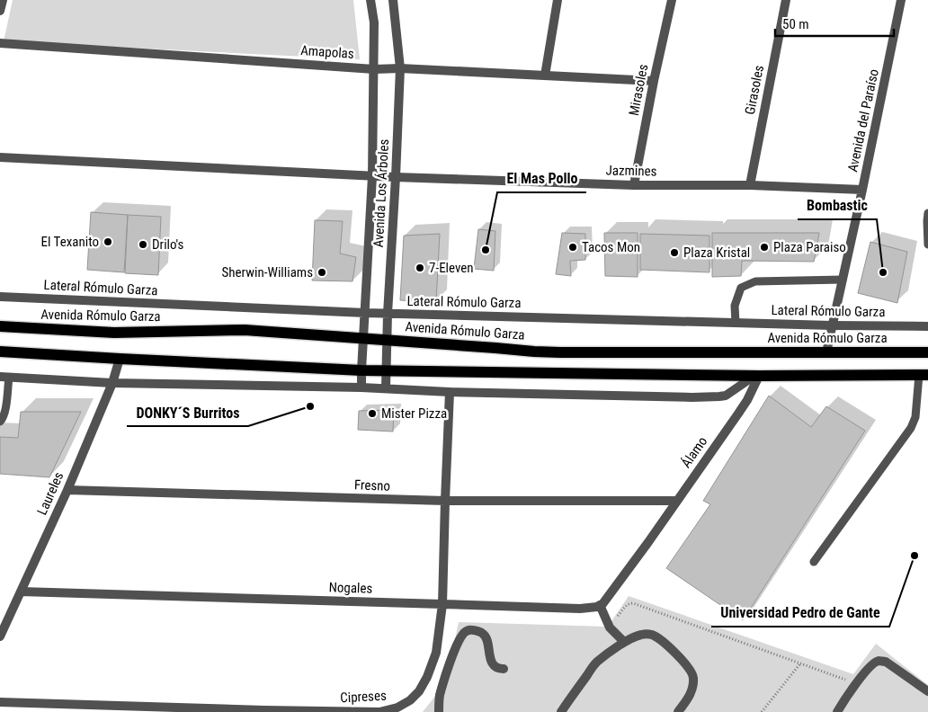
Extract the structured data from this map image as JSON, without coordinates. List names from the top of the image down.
{
  "streets": {
    "main road": ["Avenida Rómulo Garza"],
    "street": [
      "Amapolas",
      "Mirasoles",
      "Girasoles",
      "Avenida del Paraíso",
      "Jazmines",
      "Avenida Los Árboles",
      "Lateral Rómulo Garza",
      "Álamo",
      "Fresno",
      "Laureles",
      "Nogales",
      "Cipreses"
    ]
  },
  "crossings": [
    ["Amapolas", "Mirasoles"],
    ["Amapolas", "Avenida Los Árboles"],
    ["Mirasoles", "Jazmines"],
    ["Girasoles", "Jazmines"],
    ["Avenida del Paraíso", "Jazmines"],
    ["Avenida del Paraíso", "Lateral Rómulo Garza"],
    ["Avenida del Paraíso", "Avenida Rómulo Garza"],
    ["Jazmines", "Avenida Los Árboles"],
    ["Avenida Los Árboles", "Lateral Rómulo Garza"],
    ["Avenida Los Árboles", "Avenida Rómulo Garza"],
    ["Álamo", "Fresno"],
    ["Álamo", "Nogales"],
    ["Fresno", "Laureles"],
    ["Fresno", "Cipreses"],
    ["Laureles", "Nogales"],
    ["Nogales", "Cipreses"]
  ],
  "places": [
    "El Texanito",
    "Drilo's",
    "Tacos Mon",
    "Plaza Paraiso",
    "El Mas Pollo",
    "Plaza Kristal",
    "7-Eleven",
    "Sherwin-Williams",
    "Bombastic",
    "DONKY´S Burritos",
    "Mister Pizza",
    "Universidad Pedro de Gante"
  ],
  "scale_bar": "50 m"
}
